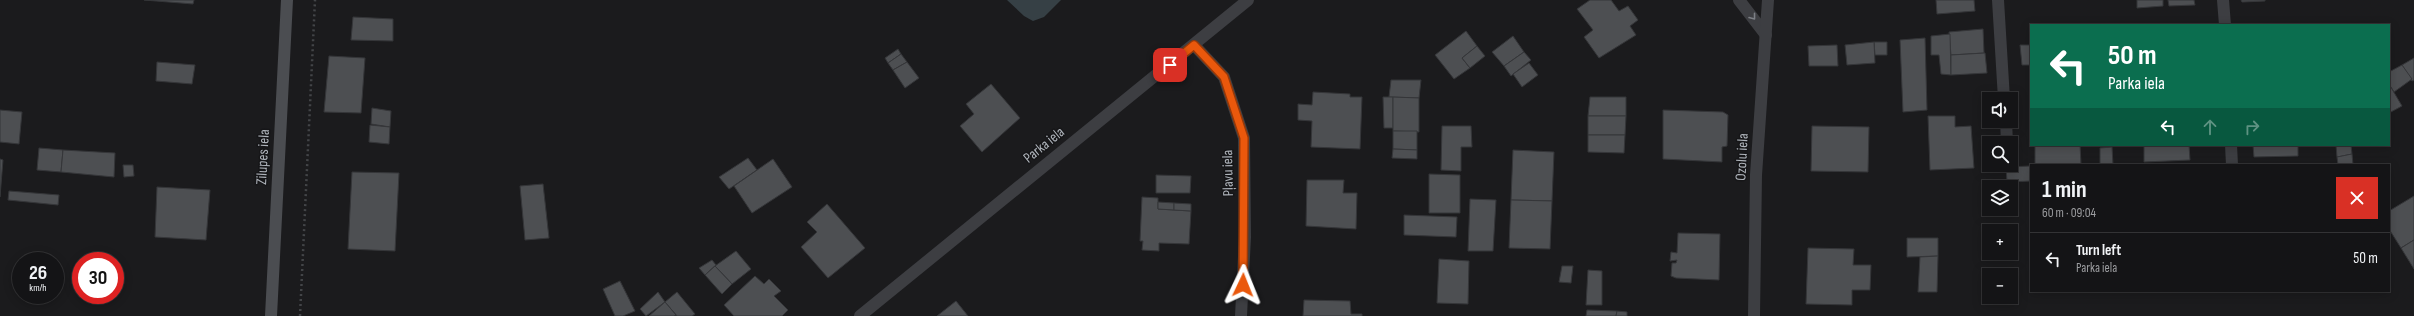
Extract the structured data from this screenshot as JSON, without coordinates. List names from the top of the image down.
{
  "streets": {
    "main road": ["Zilupes iela"],
    "street": ["Parka iela", "Ozolu iela", "Pļavu iela"]
  },
  "crossings": [
    ["Parka iela", "Pļavu iela"]
  ],
  "page": {
    "turn": ["50 m", "Parka iela"],
    "map_buttons": ["+", "−"],
    "heading": ["1 min", "60 m · 09:04"],
    "list": [
      {
        "name": "Turn left",
        "note": "Parka iela",
        "value": "50 m"
      }
    ],
    "speed": "26 km/h",
    "limit": "30"
  }
}
